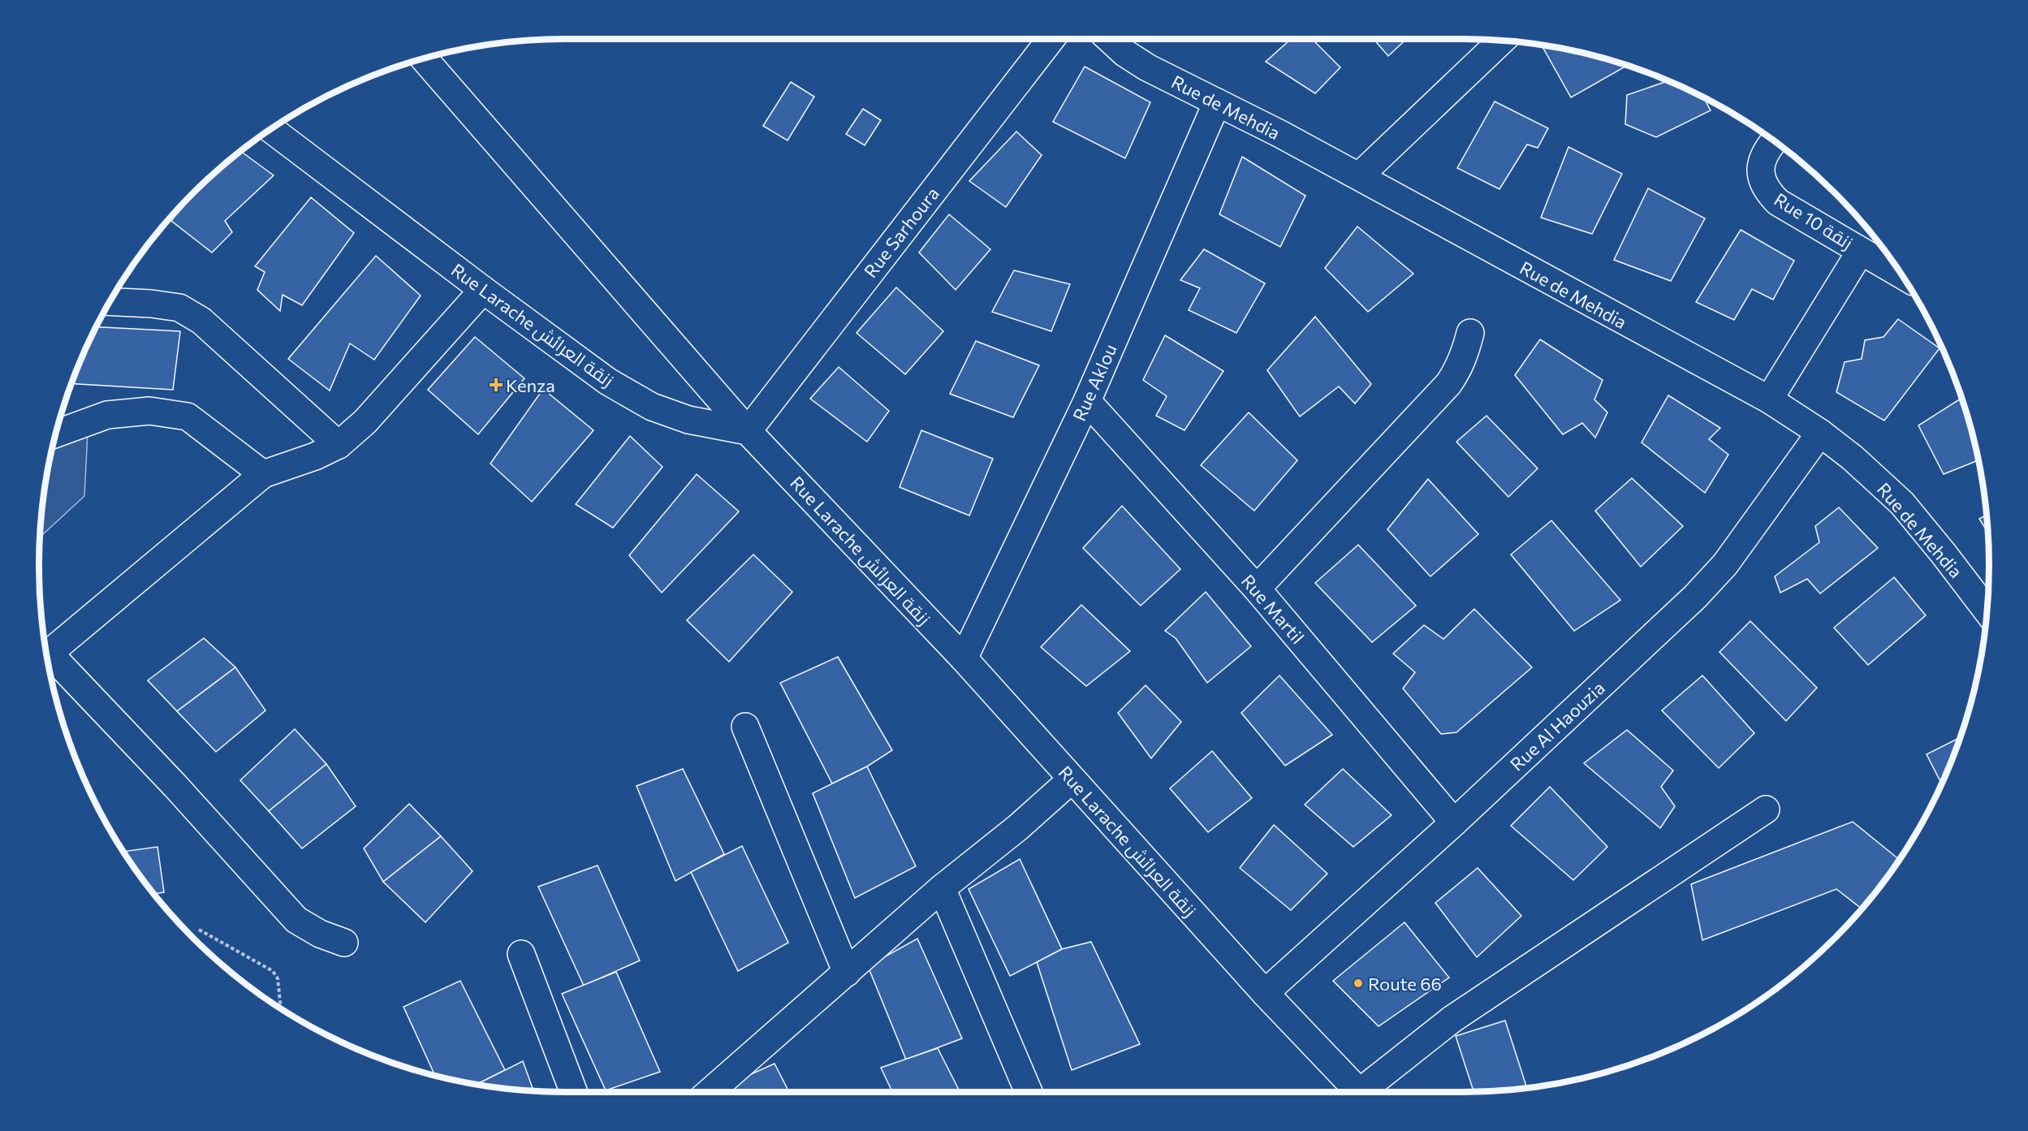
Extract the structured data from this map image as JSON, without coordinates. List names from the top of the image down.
{
  "streets": {
    "street": [
      "Rue de Mehdia",
      "Rue 10 زنقة",
      "Rue Sarhoura",
      "Rue Larache زنقة العرائش",
      "Rue Aklou",
      "Rue Martil",
      "Rue Al Haouzia"
    ]
  },
  "crossings": [
    ["Rue de Mehdia", "Rue Aklou"],
    ["Rue de Mehdia", "Rue Al Haouzia"],
    ["Rue Sarhoura", "Rue Larache زنقة العرائش"],
    ["Rue Larache زنقة العرائش", "Rue Aklou"],
    ["Rue Larache زنقة العرائش", "Rue Al Haouzia"],
    ["Rue Aklou", "Rue Martil"],
    ["Rue Martil", "Rue Al Haouzia"]
  ],
  "places": {
    "health": ["Kenza"],
    "other": ["Route 66"]
  }
}
